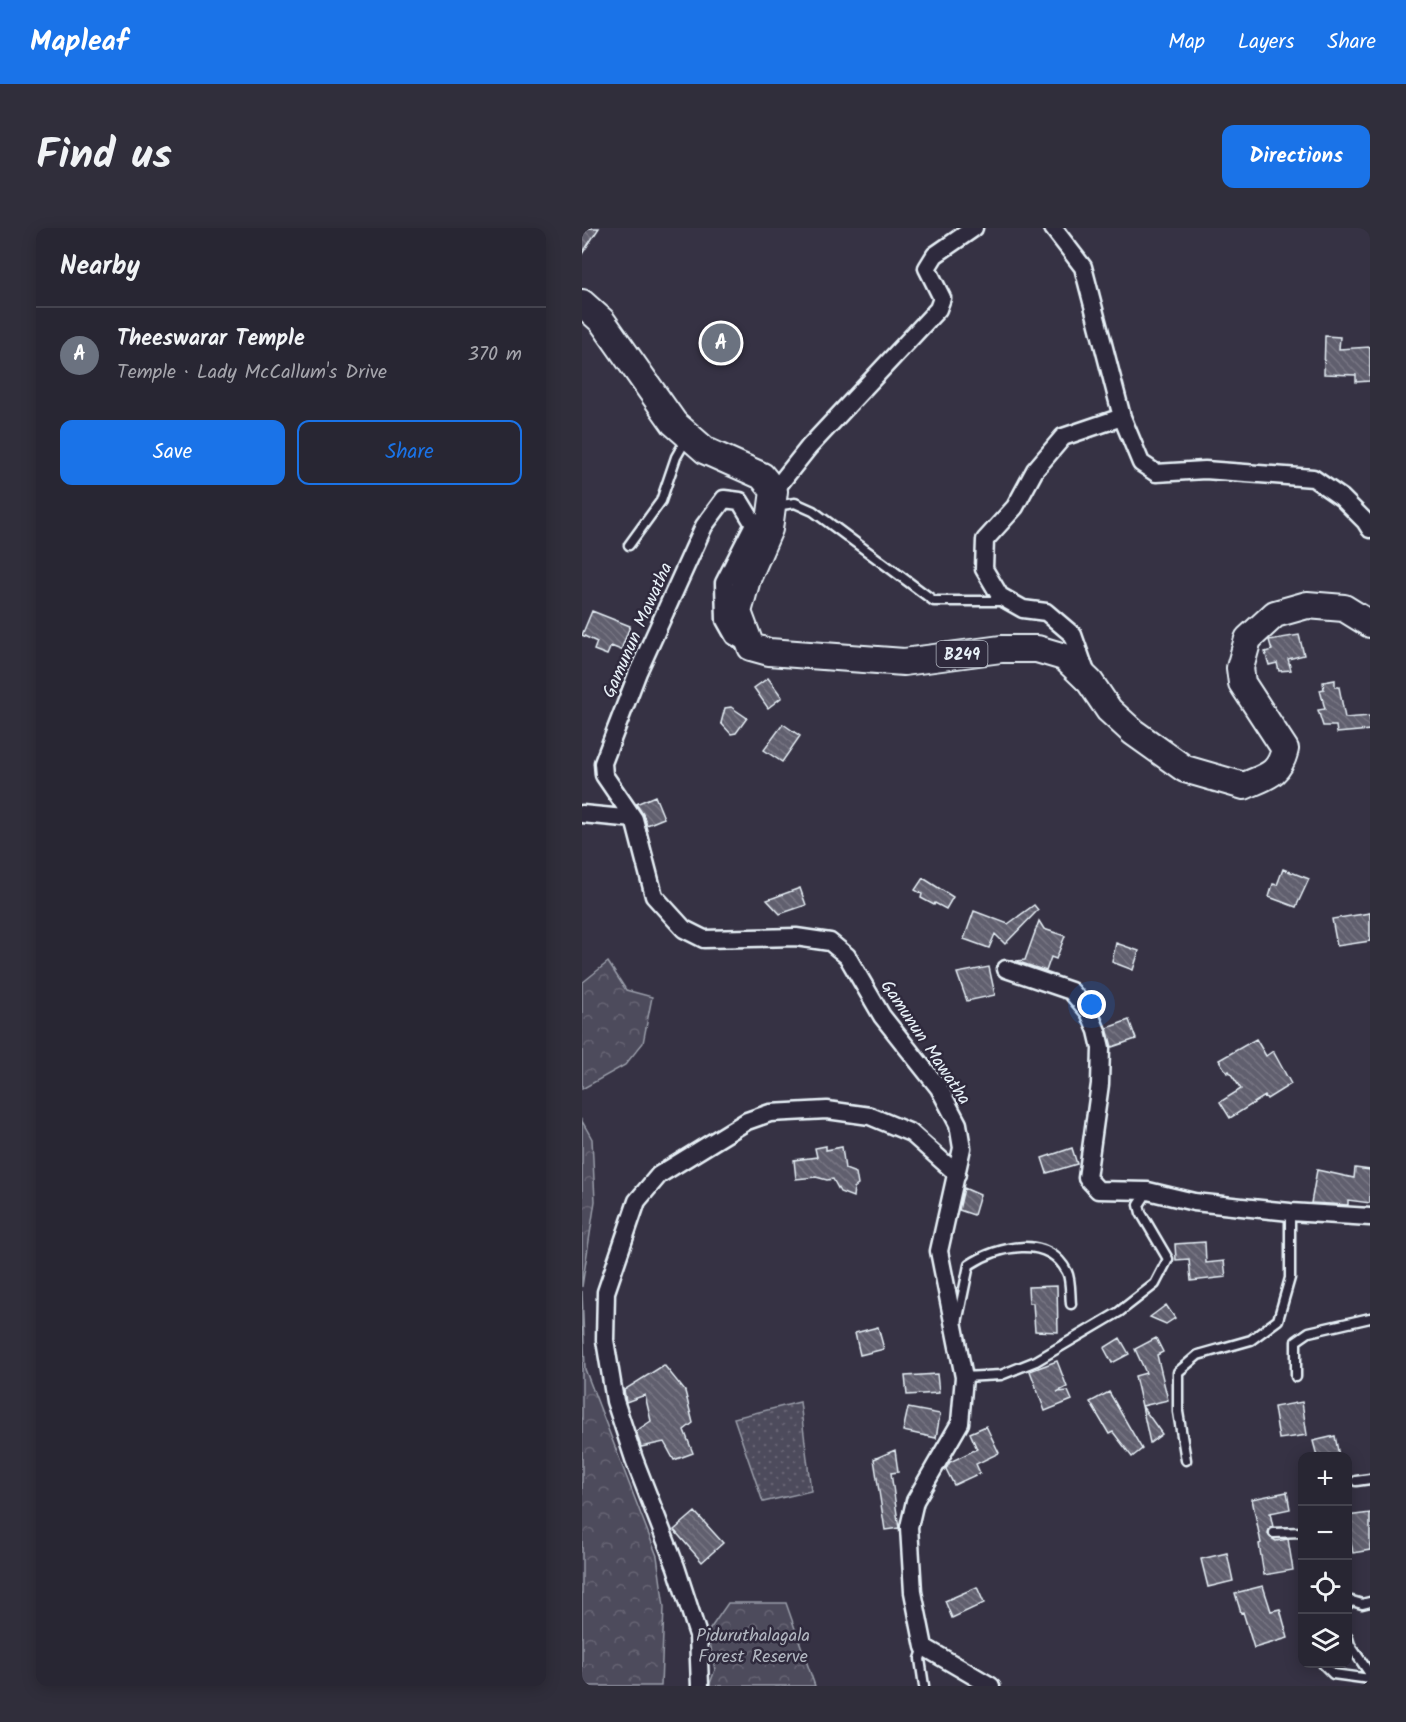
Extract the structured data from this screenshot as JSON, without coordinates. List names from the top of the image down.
{
  "streets": {
    "main road": ["B249"],
    "street": ["Gamunun Mawatha"]
  },
  "crossings": [
    ["Gamunun Mawatha", "B249"]
  ],
  "parks": ["Piduruthalagala Forest Reserve"],
  "page": {
    "header": "Mapleaf",
    "nav": ["Map", "Layers", "Share"],
    "title": "Find us",
    "buttons": [
      "Directions",
      ["Save", "Share"]
    ],
    "heading": "Nearby",
    "list": [
      {
        "mark": "A",
        "name": "Theeswarar Temple",
        "note": "Temple · Lady McCallum's Drive",
        "value": "370 m"
      }
    ],
    "pins": "A",
    "map_buttons": ["+", "−"]
  }
}
